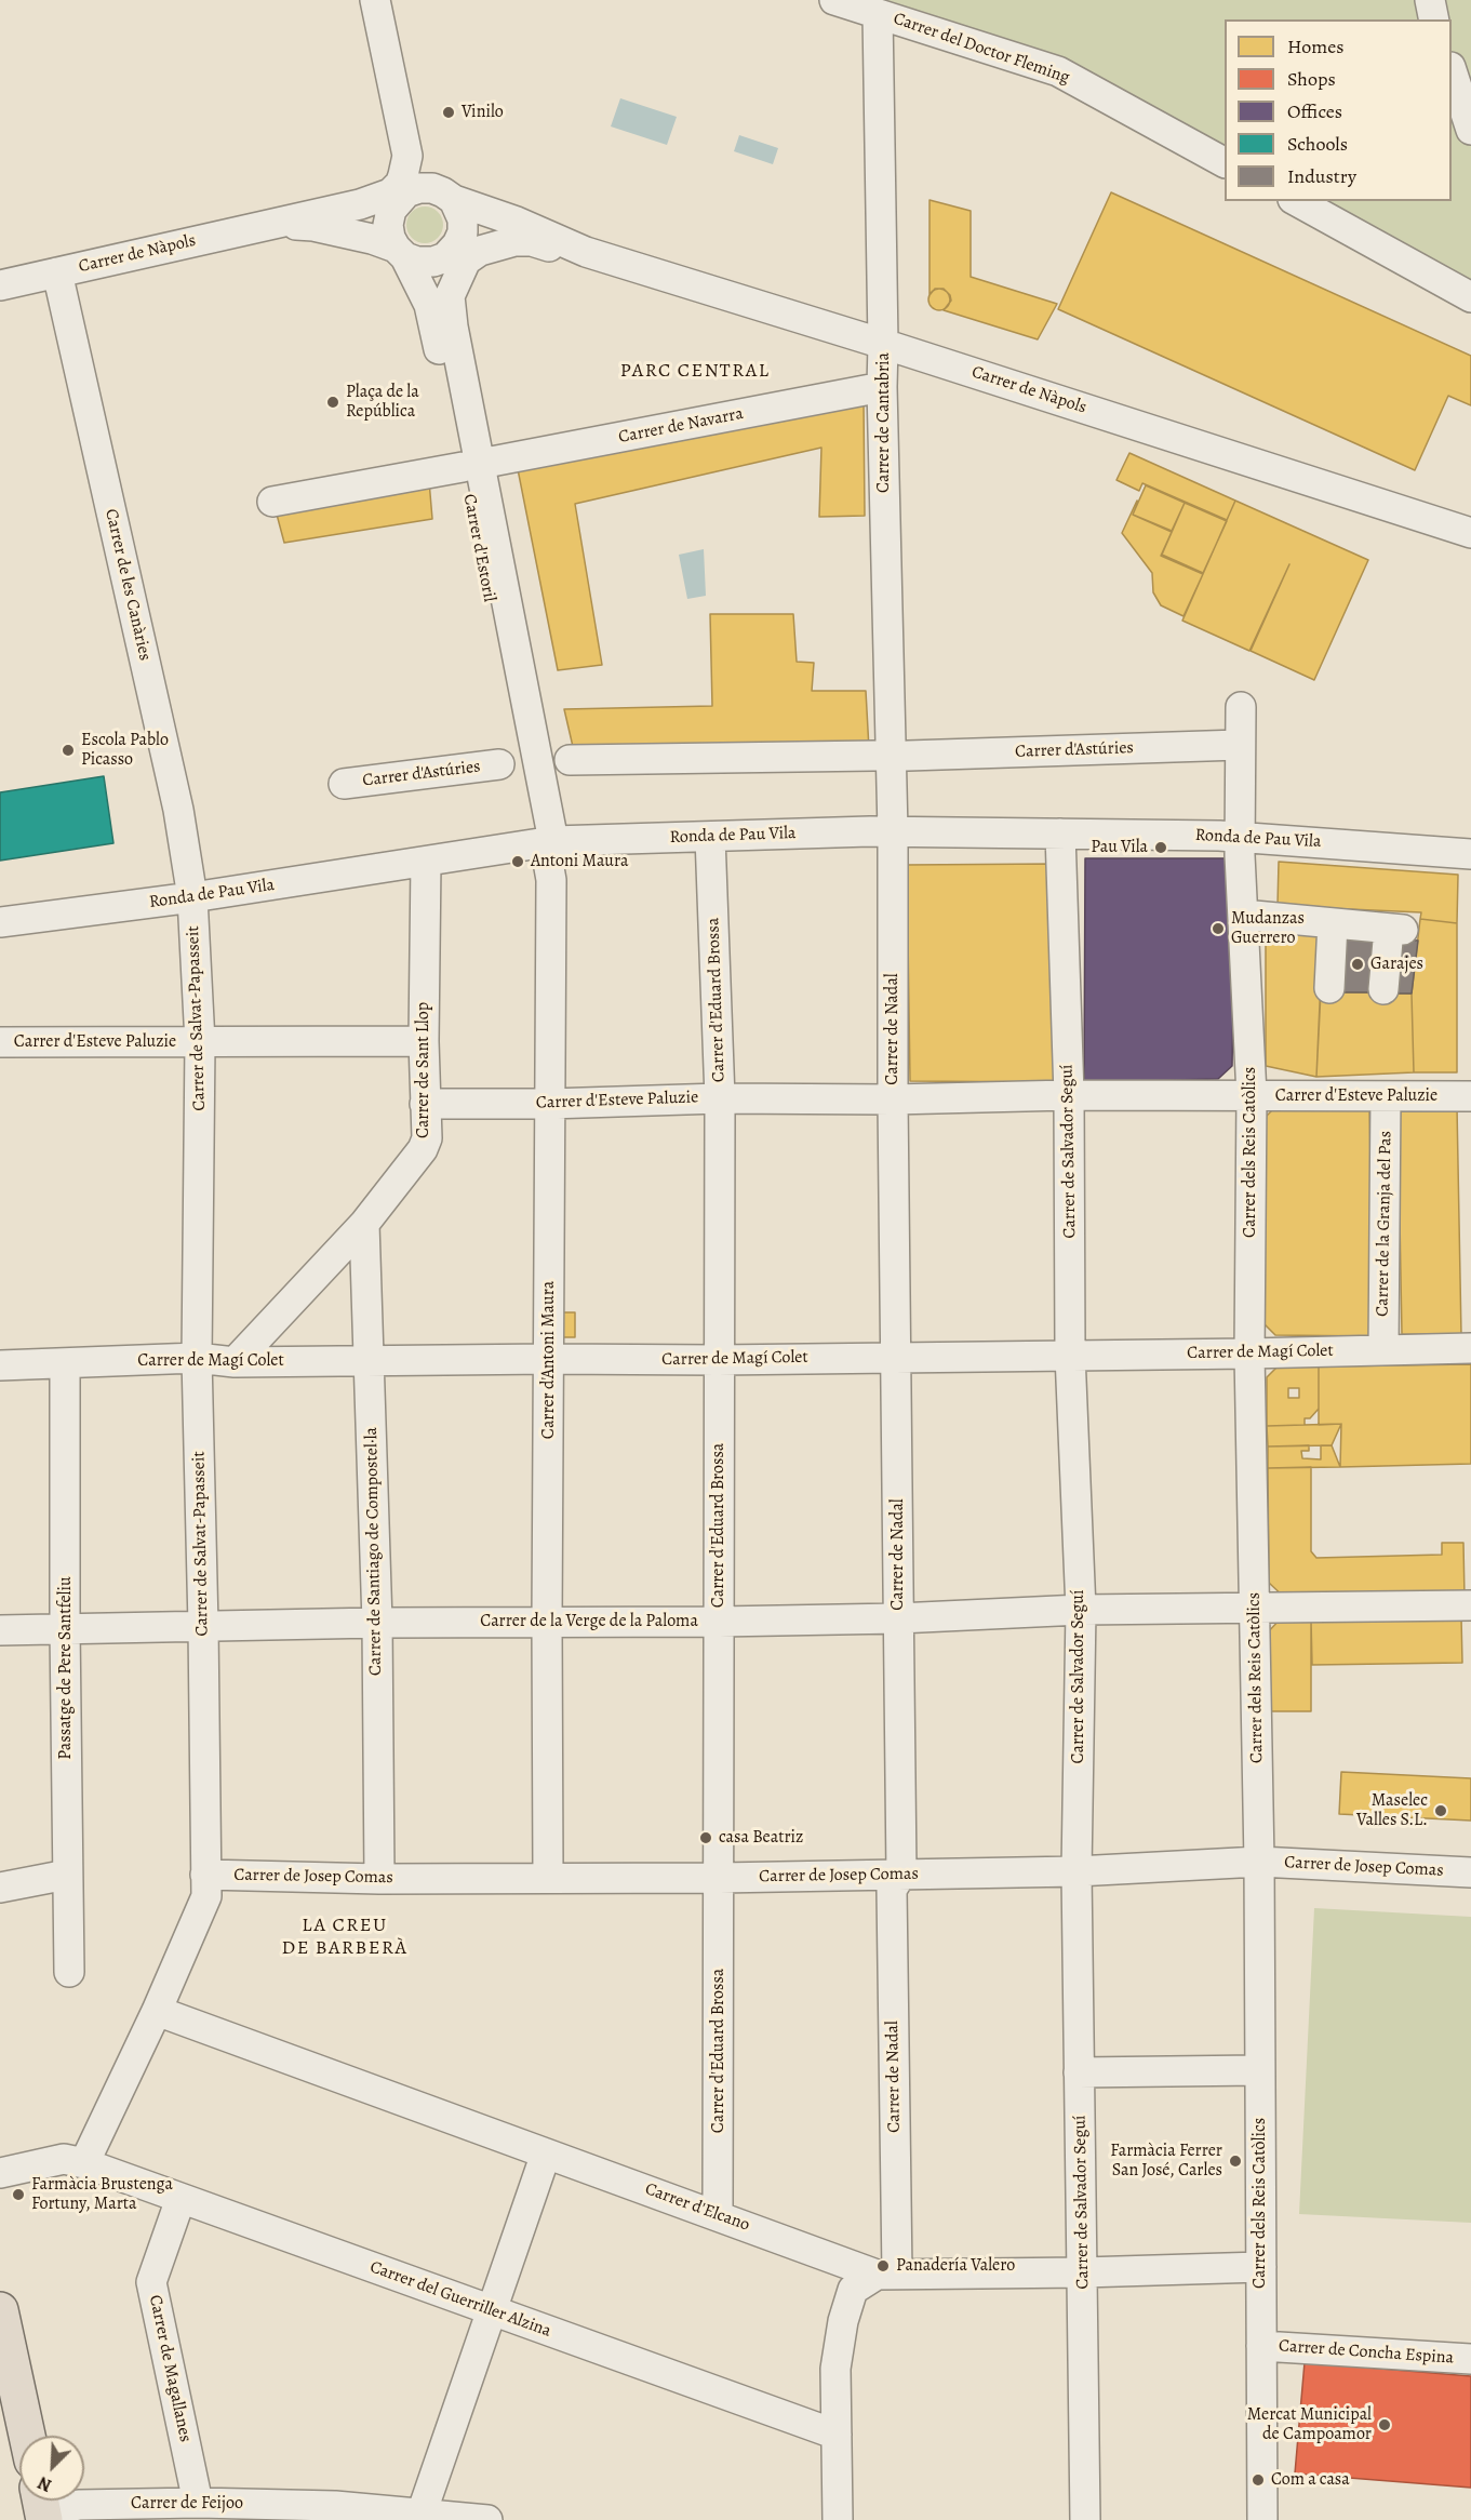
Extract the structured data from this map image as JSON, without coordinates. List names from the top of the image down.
{
  "streets": {
    "street": [
      "Carrer del Doctor Fleming",
      "Carrer de Nàpols",
      "Carrer de Cantabria",
      "Carrer de Navarra",
      "Carrer d'Estoril",
      "Carrer de les Canàries",
      "Carrer d'Astúries",
      "Ronda de Pau Vila",
      "Carrer d'Eduard Brossa",
      "Carrer de Salvat-Papasseit",
      "Carrer de Nadal",
      "Carrer d'Esteve Paluzie",
      "Carrer de Sant Llop",
      "Carrer de Salvador Seguí",
      "Carrer dels Reis Catòlics",
      "Carrer de la Granja del Pas",
      "Carrer de Magí Colet",
      "Carrer d'Antoni Maura",
      "Carrer de Santiago de Compostel·la",
      "Carrer de la Verge de la Paloma",
      "Passatge de Pere Santfeliu",
      "Carrer de Josep Comas",
      "Carrer d'Elcano",
      "Carrer del Guerriller Alzina",
      "Carrer de Concha Espina",
      "Carrer de Magallanes",
      "Carrer de Feijoo"
    ]
  },
  "crossings": [
    ["Carrer del Doctor Fleming", "Carrer de Cantabria"],
    ["Carrer de Nàpols", "Carrer de Cantabria"],
    ["Carrer de Nàpols", "Carrer d'Estoril"],
    ["Carrer de Nàpols", "Carrer de les Canàries"],
    ["Carrer de Cantabria", "Carrer de Navarra"],
    ["Carrer de Cantabria", "Ronda de Pau Vila"],
    ["Carrer de Cantabria", "Carrer de Nadal"],
    ["Carrer de Navarra", "Carrer d'Estoril"],
    ["Carrer d'Estoril", "Ronda de Pau Vila"],
    ["Carrer d'Estoril", "Carrer d'Antoni Maura"],
    ["Carrer de les Canàries", "Ronda de Pau Vila"],
    ["Carrer de les Canàries", "Carrer de Salvat-Papasseit"],
    ["Carrer d'Astúries", "Carrer dels Reis Catòlics"],
    ["Ronda de Pau Vila", "Carrer d'Eduard Brossa"],
    ["Ronda de Pau Vila", "Carrer de Salvat-Papasseit"],
    ["Ronda de Pau Vila", "Carrer de Nadal"],
    ["Ronda de Pau Vila", "Carrer de Sant Llop"],
    ["Ronda de Pau Vila", "Carrer de Salvador Seguí"],
    ["Ronda de Pau Vila", "Carrer dels Reis Catòlics"],
    ["Ronda de Pau Vila", "Carrer d'Antoni Maura"],
    ["Carrer d'Eduard Brossa", "Carrer d'Esteve Paluzie"],
    ["Carrer d'Eduard Brossa", "Carrer de Magí Colet"],
    ["Carrer d'Eduard Brossa", "Carrer de la Verge de la Paloma"],
    ["Carrer d'Eduard Brossa", "Carrer de Josep Comas"],
    ["Carrer d'Eduard Brossa", "Carrer d'Elcano"],
    ["Carrer de Salvat-Papasseit", "Carrer d'Esteve Paluzie"],
    ["Carrer de Salvat-Papasseit", "Carrer de Magí Colet"],
    ["Carrer de Salvat-Papasseit", "Carrer de la Verge de la Paloma"],
    ["Carrer de Salvat-Papasseit", "Carrer de Josep Comas"],
    ["Carrer de Salvat-Papasseit", "Carrer d'Elcano"],
    ["Carrer de Salvat-Papasseit", "Carrer del Guerriller Alzina"],
    ["Carrer de Nadal", "Carrer d'Esteve Paluzie"],
    ["Carrer de Nadal", "Carrer de Magí Colet"],
    ["Carrer de Nadal", "Carrer de la Verge de la Paloma"],
    ["Carrer de Nadal", "Carrer de Josep Comas"],
    ["Carrer de Nadal", "Carrer d'Elcano"],
    ["Carrer d'Esteve Paluzie", "Carrer de Sant Llop"],
    ["Carrer d'Esteve Paluzie", "Carrer de Salvador Seguí"],
    ["Carrer d'Esteve Paluzie", "Carrer dels Reis Catòlics"],
    ["Carrer d'Esteve Paluzie", "Carrer de la Granja del Pas"],
    ["Carrer d'Esteve Paluzie", "Carrer d'Antoni Maura"],
    ["Carrer de Sant Llop", "Carrer de Magí Colet"],
    ["Carrer de Sant Llop", "Carrer de Santiago de Compostel·la"],
    ["Carrer de Salvador Seguí", "Carrer de Magí Colet"],
    ["Carrer de Salvador Seguí", "Carrer de la Verge de la Paloma"],
    ["Carrer de Salvador Seguí", "Carrer de Josep Comas"],
    ["Carrer de Salvador Seguí", "Carrer d'Elcano"],
    ["Carrer dels Reis Catòlics", "Carrer de Magí Colet"],
    ["Carrer dels Reis Catòlics", "Carrer de la Verge de la Paloma"],
    ["Carrer dels Reis Catòlics", "Carrer de Josep Comas"],
    ["Carrer dels Reis Catòlics", "Carrer d'Elcano"],
    ["Carrer dels Reis Catòlics", "Carrer de Concha Espina"],
    ["Carrer de la Granja del Pas", "Carrer de Magí Colet"],
    ["Carrer de Magí Colet", "Carrer d'Antoni Maura"],
    ["Carrer de Magí Colet", "Carrer de Santiago de Compostel·la"],
    ["Carrer de Magí Colet", "Passatge de Pere Santfeliu"],
    ["Carrer d'Antoni Maura", "Carrer de la Verge de la Paloma"],
    ["Carrer d'Antoni Maura", "Carrer de Josep Comas"],
    ["Carrer de Santiago de Compostel·la", "Carrer de la Verge de la Paloma"],
    ["Carrer de Santiago de Compostel·la", "Carrer de Josep Comas"],
    ["Carrer de la Verge de la Paloma", "Passatge de Pere Santfeliu"],
    ["Carrer del Guerriller Alzina", "Carrer de Magallanes"],
    ["Carrer de Magallanes", "Carrer de Feijoo"]
  ],
  "districts": ["PARC CENTRAL", "LA CREU DE BARBERÀ"],
  "places": [
    "Vinilo",
    "Plaça de la República",
    "Escola Pablo Picasso",
    "Pau Vila",
    "Antoni Maura",
    "Mudanzas Guerrero",
    "Garajes",
    "Maselec Valles S.L.",
    "casa Beatriz",
    "Farmàcia Ferrer San José, Carles",
    "Farmàcia Brustenga Fortuny, Marta",
    "Panadería Valero",
    "Mercat Municipal de Campoamor",
    "Com a casa"
  ],
  "legend": [
    "Homes",
    "Shops",
    "Offices",
    "Schools",
    "Industry"
  ],
  "north": "bottom left"
}
